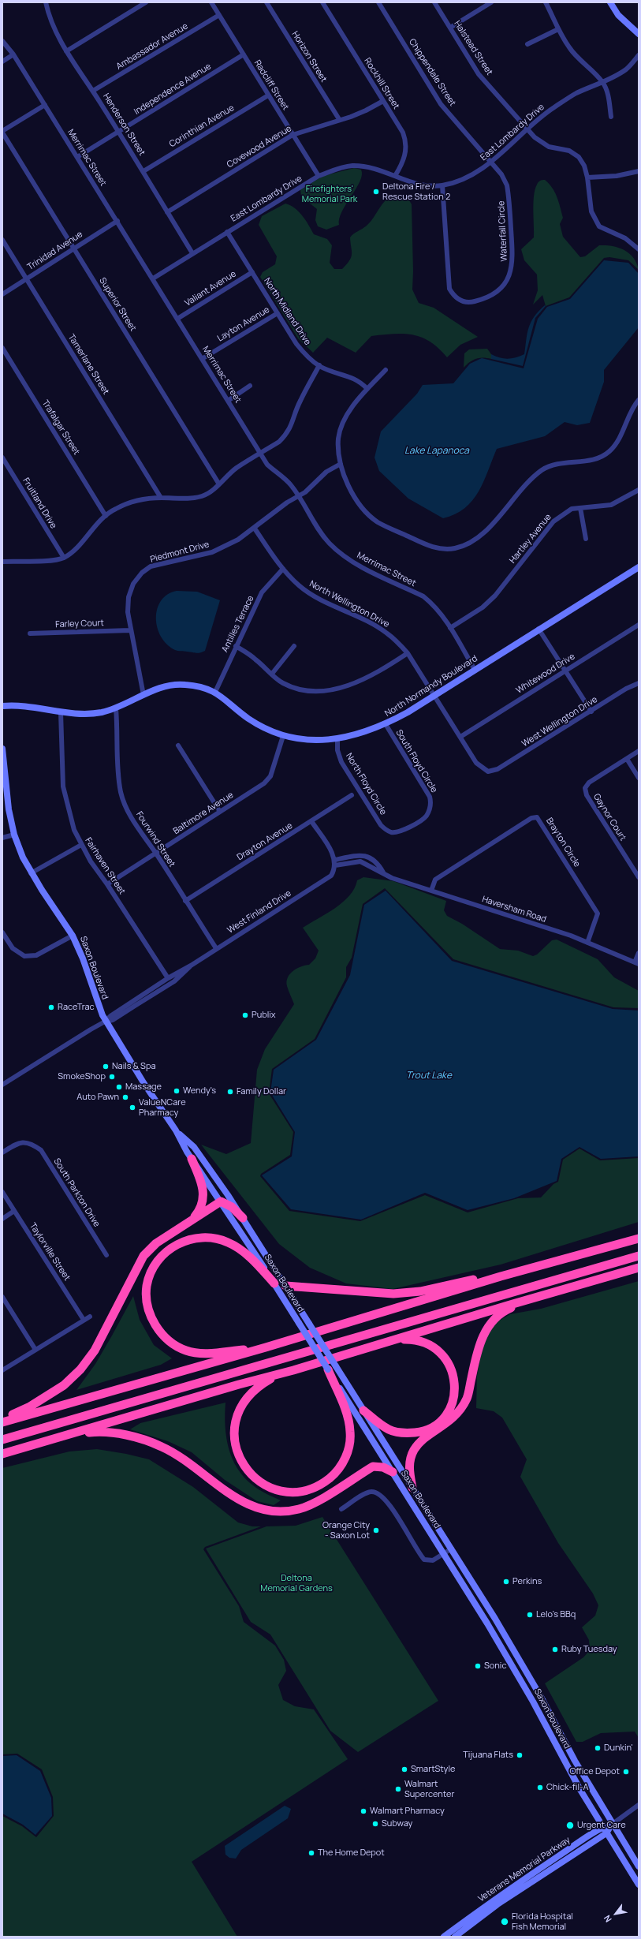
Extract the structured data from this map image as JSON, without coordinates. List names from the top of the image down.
{
  "streets": {
    "main road": ["North Normandy Boulevard", "Saxon Boulevard", "Veterans Memorial Parkway"],
    "street": [
      "Ambassador Avenue",
      "Halstead Street",
      "Horizon Street",
      "Chippendale Street",
      "Rockhill Street",
      "Radcliff Street",
      "Independence Avenue",
      "Henderson Street",
      "Corinthian Avenue",
      "East Lombardy Drive",
      "Covewood Avenue",
      "Merrimac Street",
      "Waterfall Circle",
      "Trinidad Avenue",
      "Valiant Avenue",
      "Superior Street",
      "North Midland Drive",
      "Layton Avenue",
      "Tamerlane Street",
      "Trafalgar Street",
      "Fruitland Drive",
      "Hartley Avenue",
      "Piedmont Drive",
      "North Wellington Drive",
      "Farley Court",
      "Antilles Terrace",
      "Whitewood Drive",
      "West Wellington Drive",
      "South Floyd Circle",
      "North Floyd Circle",
      "Baltimore Avenue",
      "Gaynor Court",
      "Fourwind Street",
      "Drayton Avenue",
      "Brayton Circle",
      "Fairhaven Street",
      "Haversham Road",
      "West Finland Drive",
      "South Parkton Drive",
      "Taylorville Street"
    ]
  },
  "crossings": [
    ["Ambassador Avenue", "Radcliff Street"],
    ["Ambassador Avenue", "Henderson Street"],
    ["Halstead Street", "East Lombardy Drive"],
    ["Horizon Street", "Covewood Avenue"],
    ["Chippendale Street", "East Lombardy Drive"],
    ["Chippendale Street", "Waterfall Circle"],
    ["Rockhill Street", "East Lombardy Drive"],
    ["Rockhill Street", "Covewood Avenue"],
    ["Radcliff Street", "Independence Avenue"],
    ["Radcliff Street", "Corinthian Avenue"],
    ["Radcliff Street", "East Lombardy Drive"],
    ["Radcliff Street", "Covewood Avenue"],
    ["Independence Avenue", "Henderson Street"],
    ["Independence Avenue", "Merrimac Street"],
    ["Henderson Street", "Corinthian Avenue"],
    ["Henderson Street", "East Lombardy Drive"],
    ["Henderson Street", "Covewood Avenue"],
    ["East Lombardy Drive", "Merrimac Street"],
    ["East Lombardy Drive", "Waterfall Circle"],
    ["East Lombardy Drive", "North Midland Drive"],
    ["Merrimac Street", "Trinidad Avenue"],
    ["Merrimac Street", "Valiant Avenue"],
    ["Merrimac Street", "Layton Avenue"],
    ["Merrimac Street", "Hartley Avenue"],
    ["Merrimac Street", "Piedmont Drive"],
    ["Merrimac Street", "North Normandy Boulevard"],
    ["Trinidad Avenue", "Superior Street"],
    ["Trinidad Avenue", "Tamerlane Street"],
    ["Valiant Avenue", "North Midland Drive"],
    ["North Midland Drive", "Layton Avenue"],
    ["Piedmont Drive", "North Wellington Drive"],
    ["Piedmont Drive", "Farley Court"],
    ["Piedmont Drive", "North Normandy Boulevard"],
    ["North Wellington Drive", "Antilles Terrace"],
    ["North Wellington Drive", "Whitewood Drive"],
    ["North Wellington Drive", "North Normandy Boulevard"],
    ["North Wellington Drive", "West Wellington Drive"],
    ["Antilles Terrace", "North Normandy Boulevard"],
    ["North Normandy Boulevard", "South Floyd Circle"],
    ["North Normandy Boulevard", "North Floyd Circle"],
    ["North Normandy Boulevard", "Baltimore Avenue"],
    ["North Normandy Boulevard", "Fourwind Street"],
    ["North Normandy Boulevard", "Fairhaven Street"],
    ["South Floyd Circle", "North Floyd Circle"],
    ["Baltimore Avenue", "Fourwind Street"],
    ["Baltimore Avenue", "Fairhaven Street"],
    ["Fourwind Street", "Drayton Avenue"],
    ["Fourwind Street", "West Finland Drive"],
    ["Brayton Circle", "Haversham Road"],
    ["Fairhaven Street", "West Finland Drive"],
    ["Haversham Road", "West Finland Drive"],
    ["West Finland Drive", "Saxon Boulevard"],
    ["Saxon Boulevard", "Veterans Memorial Parkway"]
  ],
  "water": ["Lake Lapanoca", "Trout Lake"],
  "parks": ["Firefighters' Memorial Park", "Deltona Memorial Gardens"],
  "places": [
    "Deltona Fire / Rescue Station 2",
    "RaceTrac",
    "Publix",
    "Nails & Spa",
    "SmokeShop",
    "Massage",
    "Wendy's",
    "Family Dollar",
    "Auto Pawn",
    "ValueNCare Pharmacy",
    "Orange City - Saxon Lot",
    "Perkins",
    "Lelo's BBq",
    "Ruby Tuesday",
    "Sonic",
    "Dunkin'",
    "Tijuana Flats",
    "SmartStyle",
    "Office Depot",
    "Chick-fil-A",
    "Walmart Supercenter",
    "Walmart Pharmacy",
    "Subway",
    "Urgent Care",
    "The Home Depot",
    "Florida Hospital Fish Memorial"
  ],
  "north": "bottom left"
}
